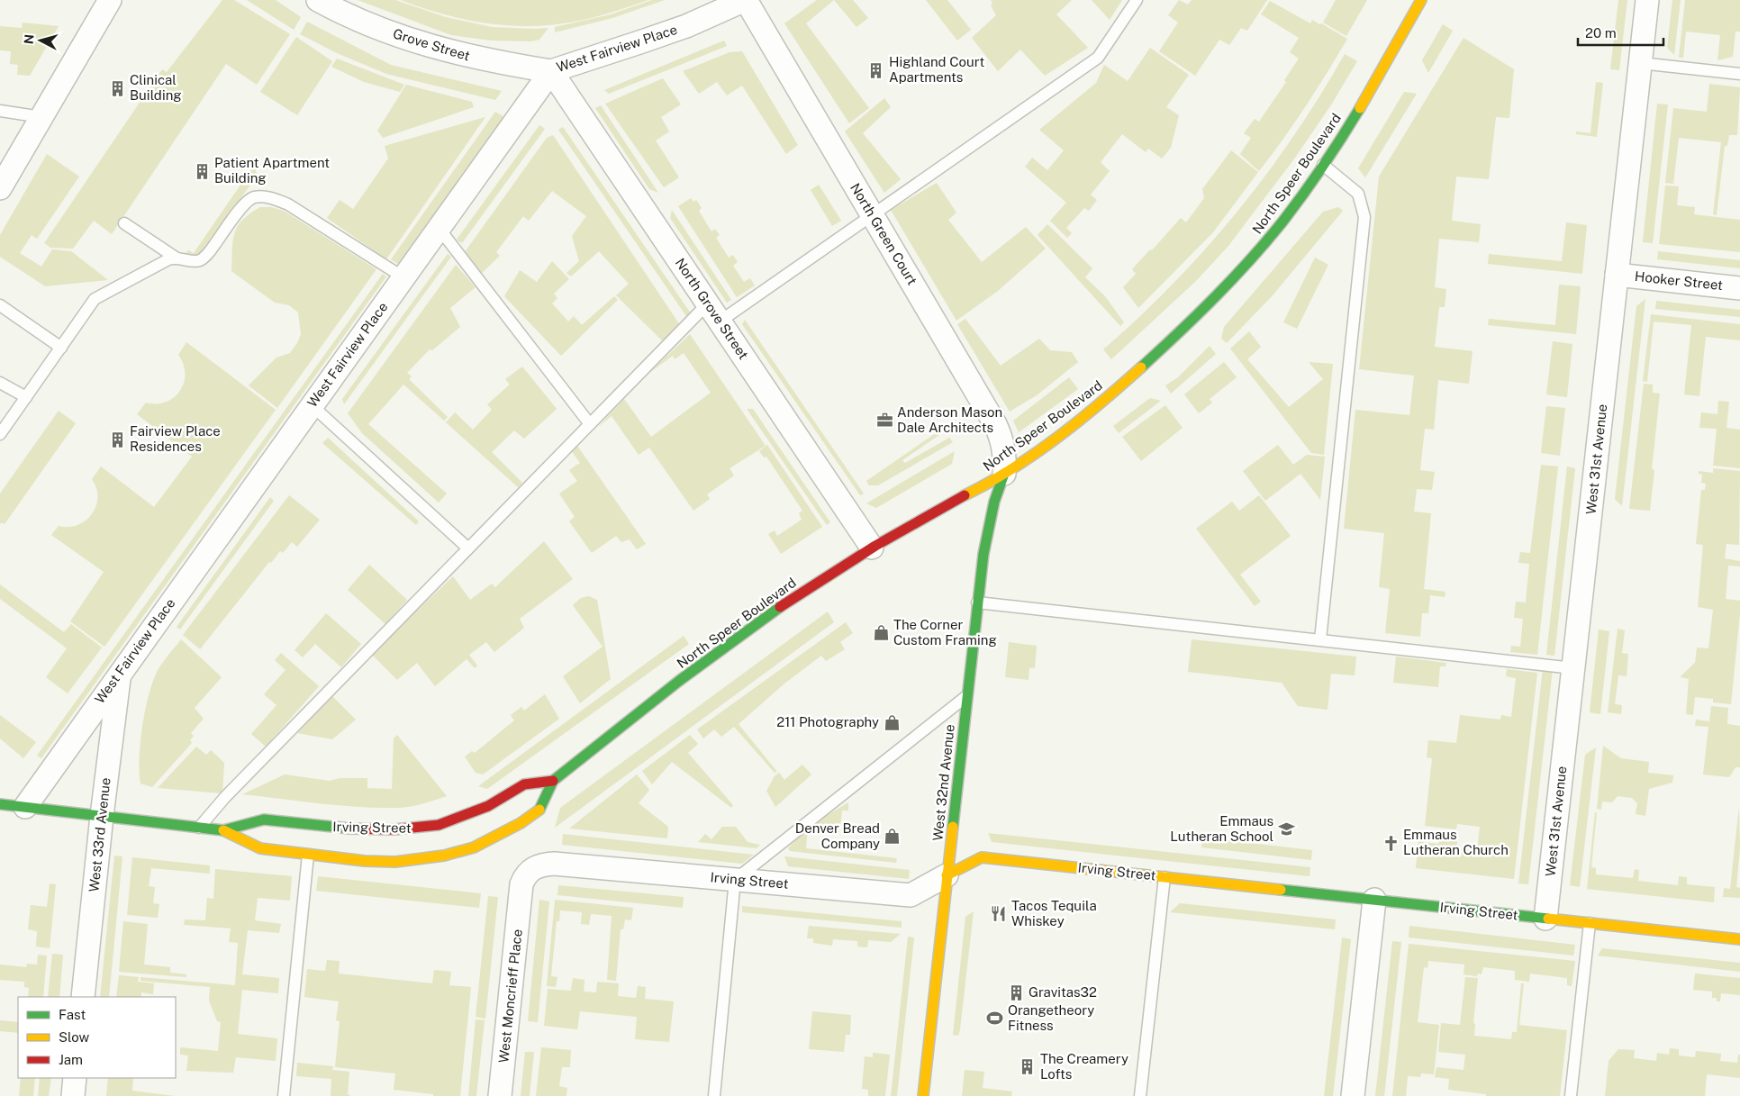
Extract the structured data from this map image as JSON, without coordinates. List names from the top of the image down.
{
  "streets": {
    "main road": ["North Speer Boulevard", "West 32nd Avenue", "Irving Street"],
    "street": [
      "Grove Street",
      "West Fairview Place",
      "North Green Court",
      "Hooker Street",
      "North Grove Street",
      "West 31st Avenue",
      "West 33rd Avenue",
      "West Moncrieff Place"
    ]
  },
  "crossings": [
    ["Grove Street", "West Fairview Place"],
    ["Grove Street", "North Grove Street"],
    ["West Fairview Place", "North Green Court"],
    ["West Fairview Place", "North Grove Street"],
    ["West Fairview Place", "Irving Street"],
    ["West Fairview Place", "West 33rd Avenue"],
    ["North Speer Boulevard", "North Green Court"],
    ["North Speer Boulevard", "North Grove Street"],
    ["North Speer Boulevard", "West 32nd Avenue"],
    ["North Speer Boulevard", "Irving Street"],
    ["North Green Court", "West 32nd Avenue"],
    ["Hooker Street", "West 31st Avenue"],
    ["West 31st Avenue", "Irving Street"],
    ["West 32nd Avenue", "Irving Street"],
    ["Irving Street", "West 33rd Avenue"],
    ["Irving Street", "West Moncrieff Place"]
  ],
  "places": {
    "building": [
      "Highland Court Apartments",
      "Clinical Building",
      "Patient Apartment Building",
      "Fairview Place Residences",
      "Gravitas32",
      "The Creamery Lofts"
    ],
    "office": ["Anderson Mason Dale Architects"],
    "shop": ["The Corner Custom Framing", "211 Photography", "Denver Bread Company"],
    "school or university": ["Emmaus Lutheran School"],
    "church": ["Emmaus Lutheran Church"],
    "restaurant": ["Tacos Tequila Whiskey"],
    "sports": ["Orangetheory Fitness"]
  },
  "legend": ["Fast", "Slow", "Jam"],
  "scale_bar": "20 m",
  "north": "left"
}
